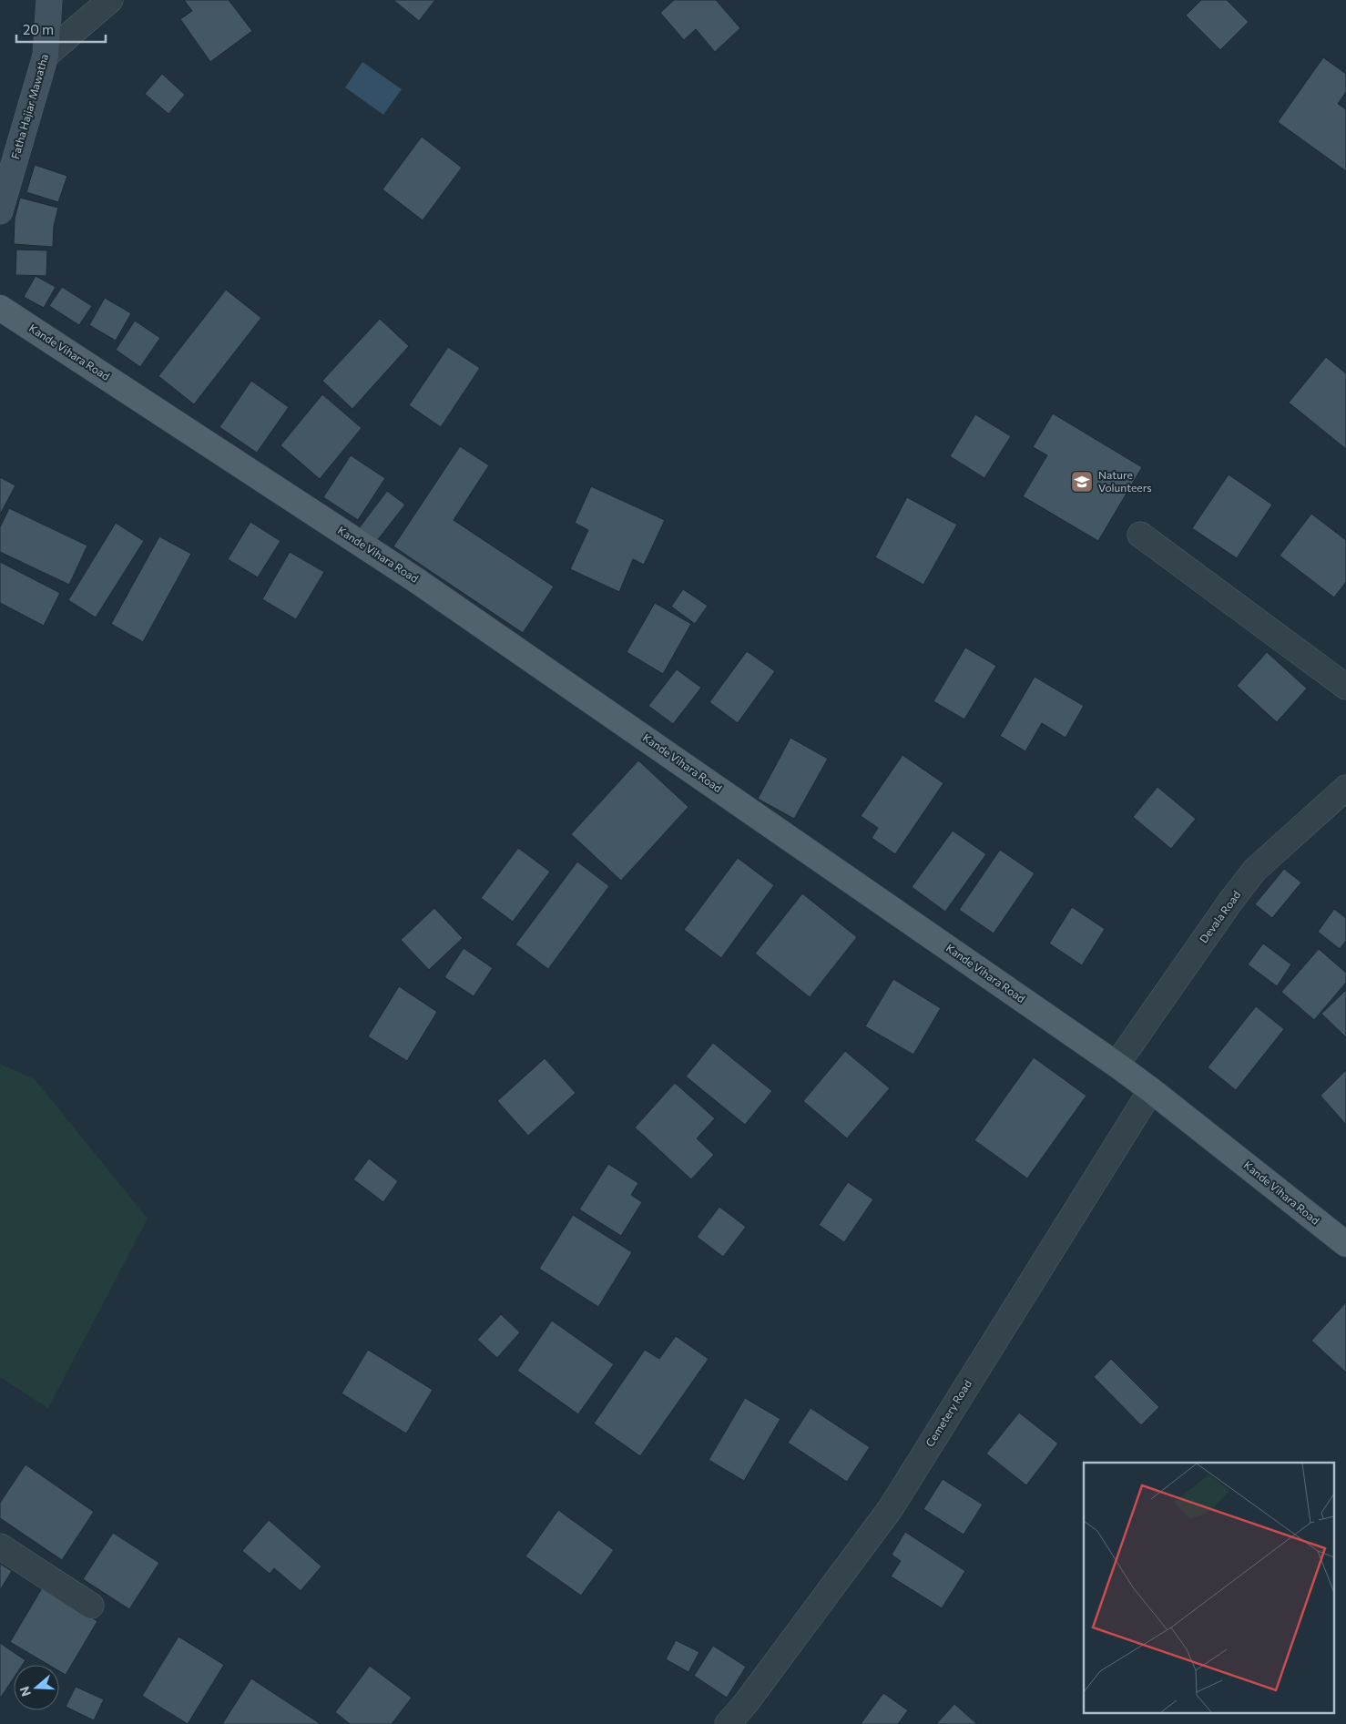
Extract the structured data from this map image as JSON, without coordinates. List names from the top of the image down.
{
  "streets": {
    "main road": ["Kande Vihara Road"],
    "street": ["Fatha Hajiar Mawatha", "Devala Road", "Cemetery Road"]
  },
  "crossings": [
    ["Kande Vihara Road", "Devala Road"],
    ["Kande Vihara Road", "Cemetery Road"]
  ],
  "places": {
    "school or university": ["Nature Volunteers"]
  },
  "scale_bar": "20 m",
  "north": "left"
}
